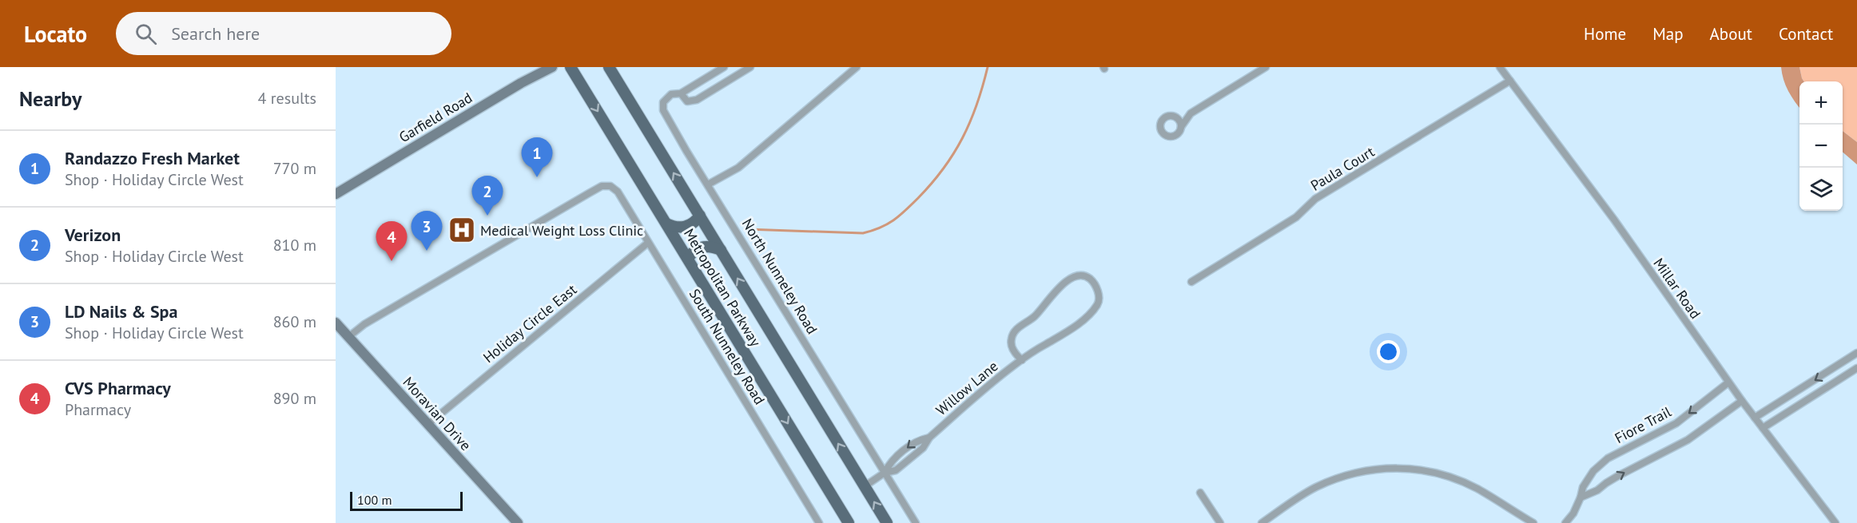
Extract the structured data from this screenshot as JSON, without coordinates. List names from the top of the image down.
{
  "streets": {
    "main road": ["Metropolitan Parkway"],
    "street": [
      "Garfield Road",
      "Paula Court",
      "North Nunneley Road",
      "Millar Road",
      "Holiday Circle East",
      "South Nunneley Road",
      "Willow Lane",
      "Moravian Drive",
      "Fiore Trail"
    ]
  },
  "crossings": [
    ["Paula Court", "Millar Road"],
    ["North Nunneley Road", "Willow Lane"],
    ["Metropolitan Parkway", "Willow Lane"],
    ["Millar Road", "Fiore Trail"],
    ["Holiday Circle East", "South Nunneley Road"],
    ["Holiday Circle East", "Moravian Drive"],
    ["South Nunneley Road", "Moravian Drive"]
  ],
  "places": {
    "hospital": ["Medical Weight Loss Clinic"]
  },
  "scale_bar": "100 m",
  "page": {
    "header": "Locato",
    "search": "Search here",
    "nav": [
      "Home",
      "Map",
      "About",
      "Contact"
    ],
    "heading": ["Nearby", "4 results"],
    "map_buttons": ["+", "−"],
    "list": [
      {
        "mark": "1",
        "name": "Randazzo Fresh Market",
        "note": "Shop · Holiday Circle West",
        "value": "770 m"
      },
      {
        "mark": "2",
        "name": "Verizon",
        "note": "Shop · Holiday Circle West",
        "value": "810 m"
      },
      {
        "mark": "3",
        "name": "LD Nails & Spa",
        "note": "Shop · Holiday Circle West",
        "value": "860 m"
      },
      {
        "mark": "4",
        "name": "CVS Pharmacy",
        "note": "Pharmacy",
        "value": "890 m"
      }
    ],
    "pins": [
      "1",
      "2",
      "3",
      "4"
    ],
    "scale": "100 m"
  }
}
